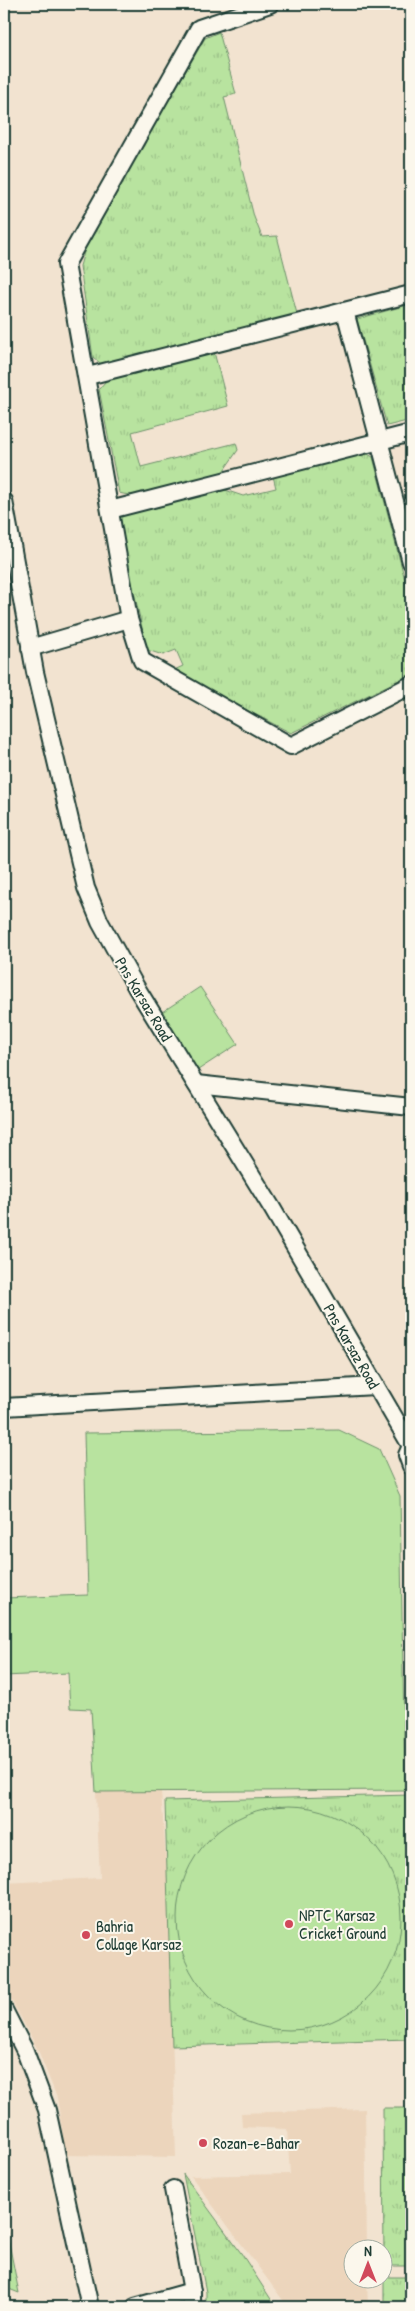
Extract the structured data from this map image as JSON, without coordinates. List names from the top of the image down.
{
  "streets": {
    "street": ["Pns Karsaz Road"]
  },
  "places": ["NPTC Karsaz Cricket Ground", "Bahria Collage Karsaz", "Rozan-e-Bahar"],
  "north": "top"
}
